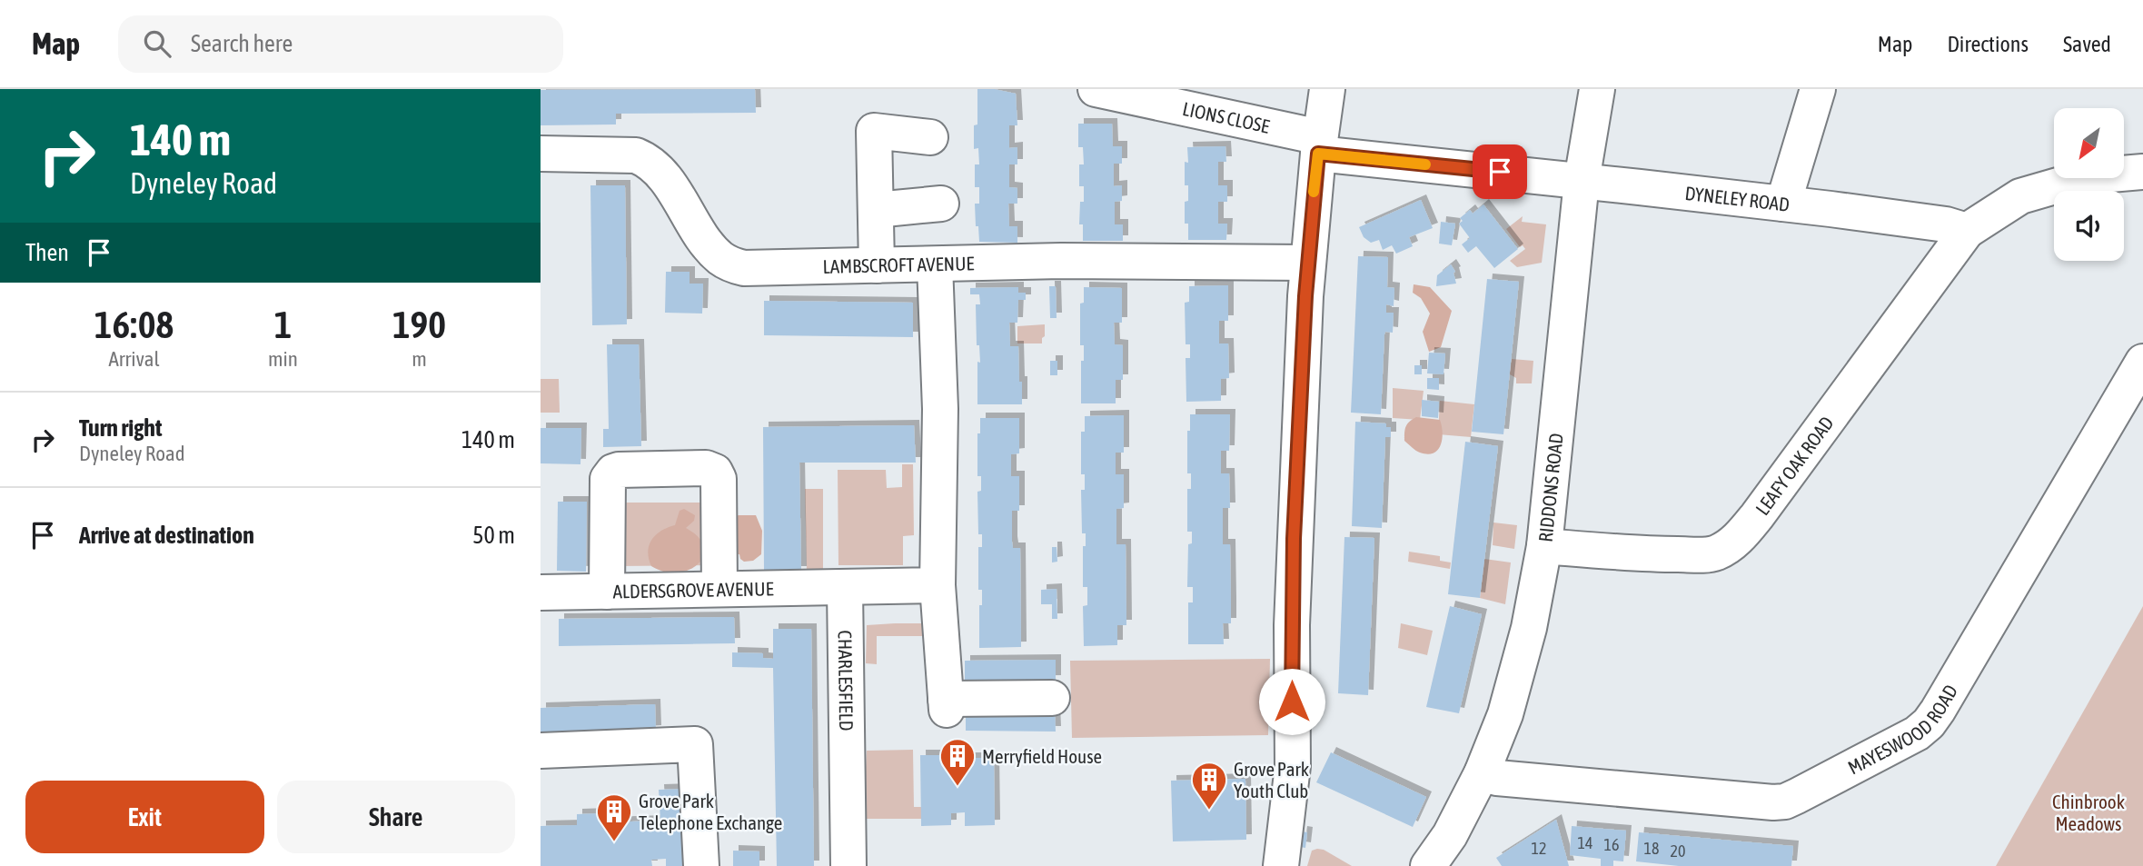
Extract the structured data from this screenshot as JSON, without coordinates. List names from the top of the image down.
{
  "streets": {
    "street": [
      "LIONS CLOSE",
      "DYNELEY ROAD",
      "LAMBSCROFT AVENUE",
      "LEAFY OAK ROAD",
      "RIDDONS ROAD",
      "ALDERSGROVE AVENUE",
      "CHARLESFIELD",
      "MAYESWOOD ROAD"
    ]
  },
  "crossings": [
    ["LIONS CLOSE", "DYNELEY ROAD"],
    ["DYNELEY ROAD", "LEAFY OAK ROAD"],
    ["DYNELEY ROAD", "RIDDONS ROAD"],
    ["LEAFY OAK ROAD", "RIDDONS ROAD"],
    ["RIDDONS ROAD", "MAYESWOOD ROAD"],
    ["ALDERSGROVE AVENUE", "CHARLESFIELD"]
  ],
  "parks": ["Chinbrook Meadows"],
  "places": {
    "building": ["Merryfield House", "Grove Park Youth Club", "Grove Park Telephone Exchange"]
  },
  "house_numbers": [
    "14",
    "16",
    "12",
    "18",
    "20"
  ],
  "north": "bottom left",
  "page": {
    "header": "Map",
    "search": "Search here",
    "nav": ["Map", "Directions", "Saved"],
    "turn": ["140 m", "Dyneley Road"],
    "then": "Then",
    "eta": [
      "16:08",
      "Arrival",
      "1",
      "min",
      "190",
      "m"
    ],
    "list": [
      {
        "name": "Turn right",
        "note": "Dyneley Road",
        "value": "140 m"
      },
      {
        "name": "Arrive at destination",
        "value": "50 m"
      }
    ],
    "buttons": ["Exit", "Share"]
  }
}
